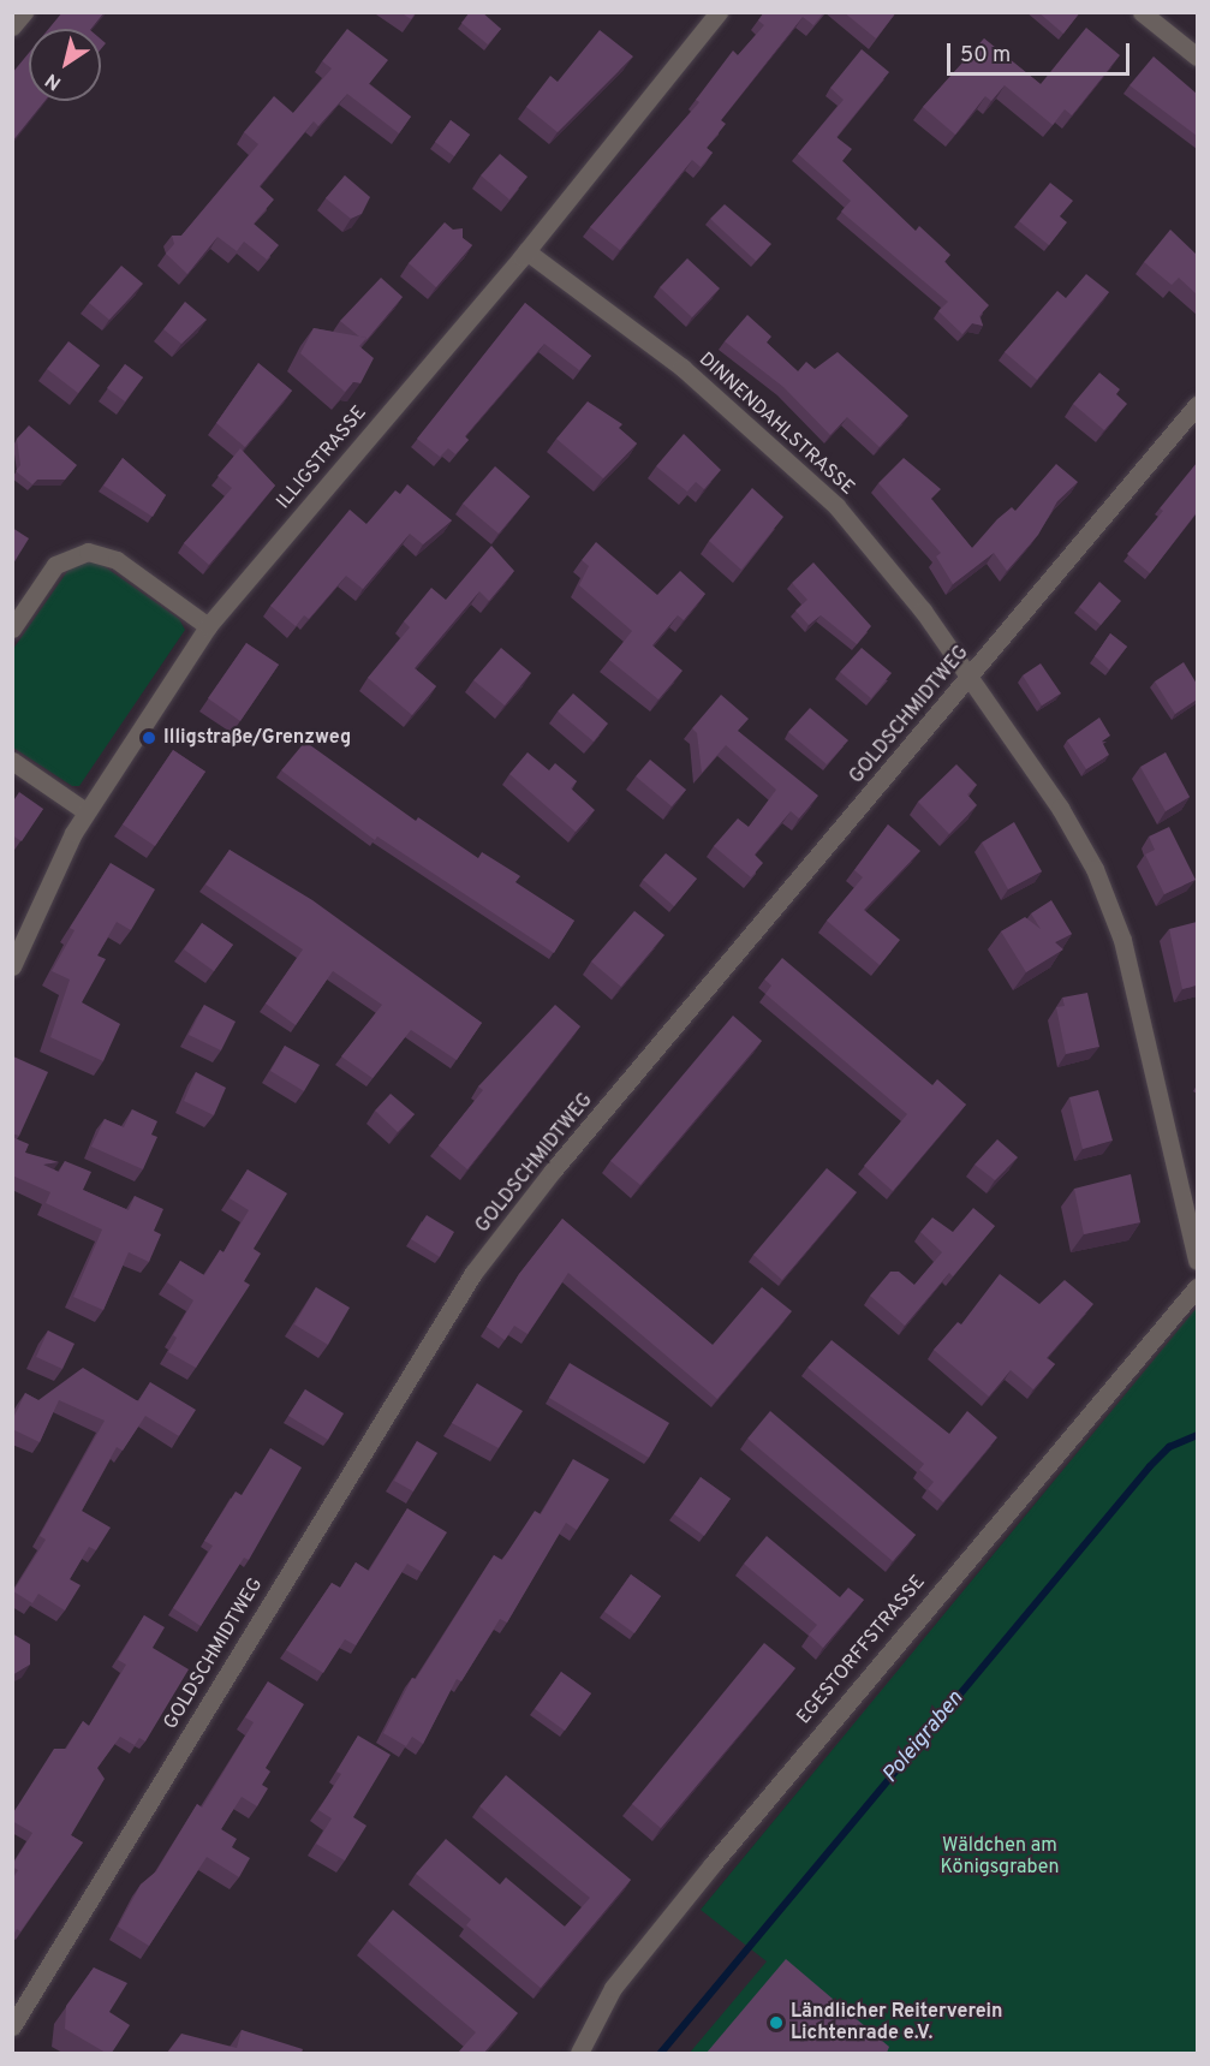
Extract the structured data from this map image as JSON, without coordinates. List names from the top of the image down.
{
  "streets": {
    "street": [
      "DINNENDAHLSTRASSE",
      "ILLIGSTRASSE",
      "GOLDSCHMIDTWEG",
      "EGESTORFFSTRASSE"
    ]
  },
  "crossings": [
    ["DINNENDAHLSTRASSE", "ILLIGSTRASSE"],
    ["DINNENDAHLSTRASSE", "GOLDSCHMIDTWEG"]
  ],
  "water": ["Poleigraben"],
  "parks": ["Wäldchen am Königsgraben"],
  "places": ["Illigstraße/Grenzweg", "Ländlicher Reiterverein Lichtenrade e.V."],
  "scale_bar": "50 m",
  "north": "bottom left"
}
